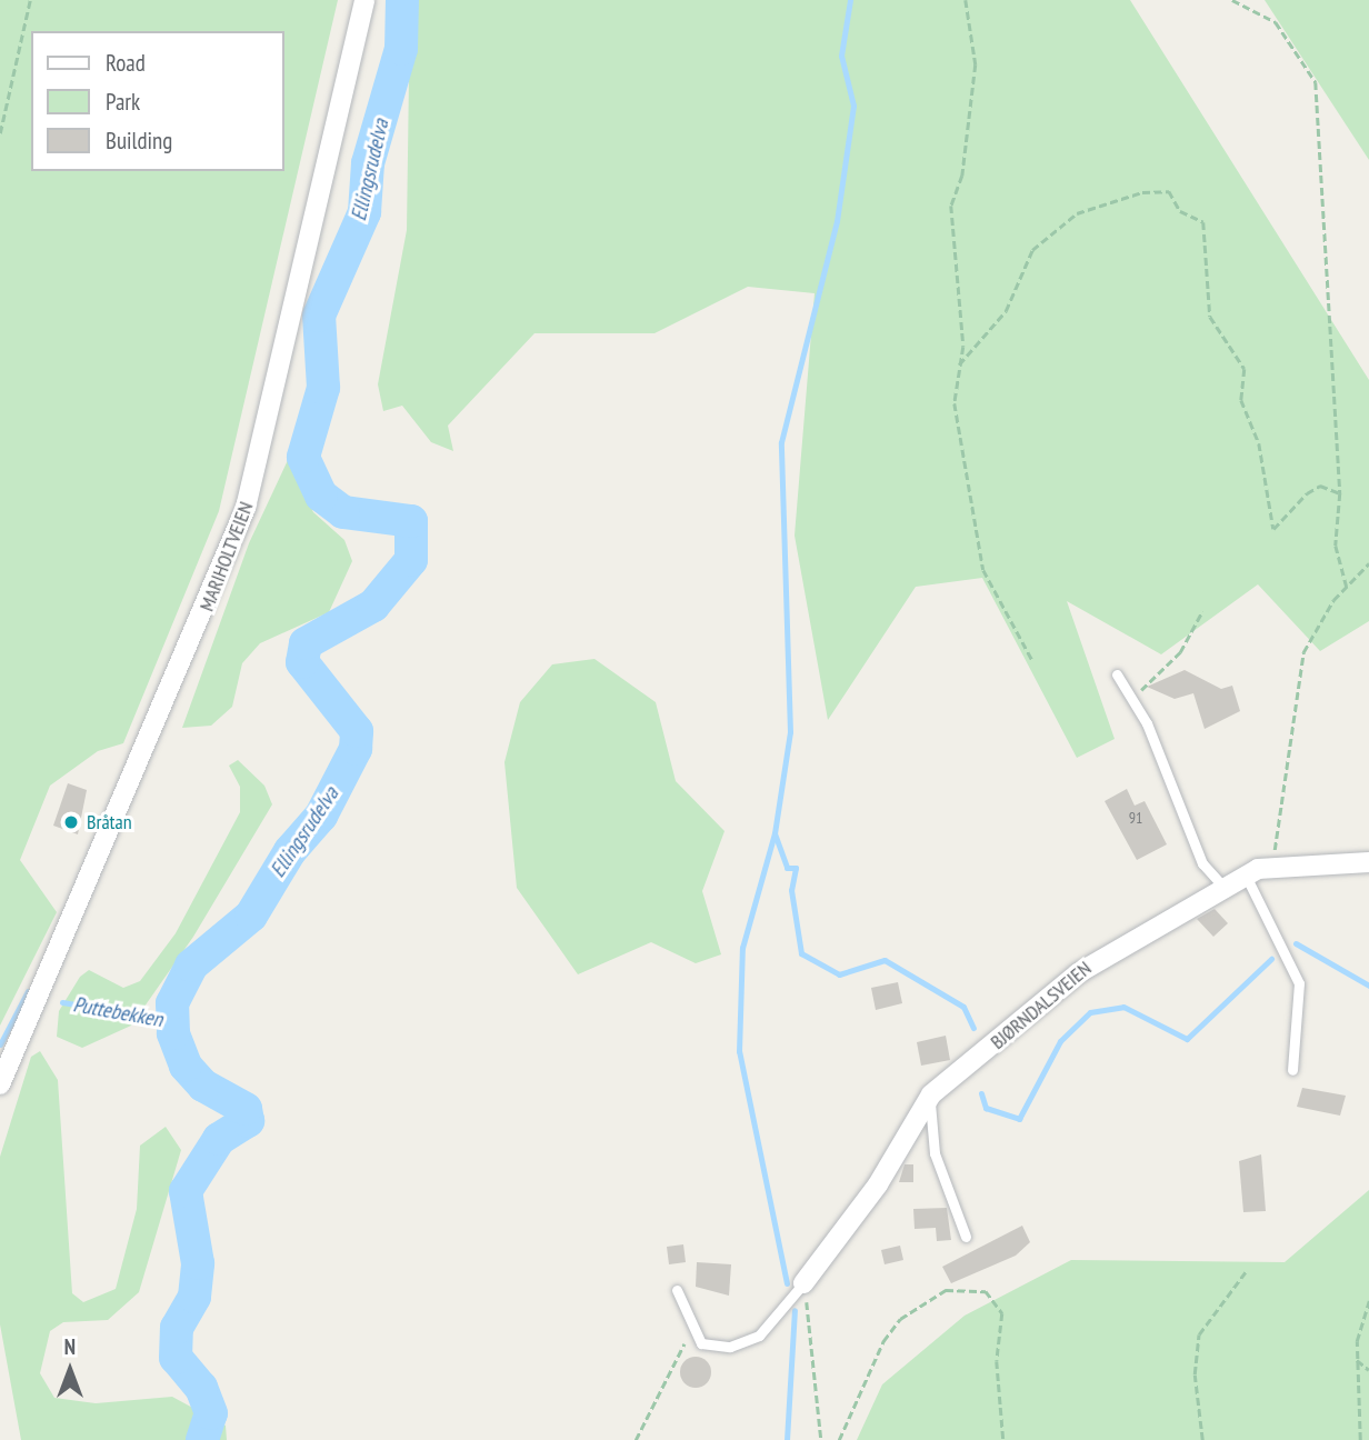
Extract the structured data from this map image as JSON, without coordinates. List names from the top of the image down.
{
  "streets": {
    "street": ["MARIHOLTVEIEN", "BJØRNDALSVEIEN"]
  },
  "water": ["Ellingsrudelva", "Puttebekken"],
  "places": ["Bråtan"],
  "house_numbers": ["91"],
  "legend": ["Road", "Park", "Building"],
  "north": "top"
}
